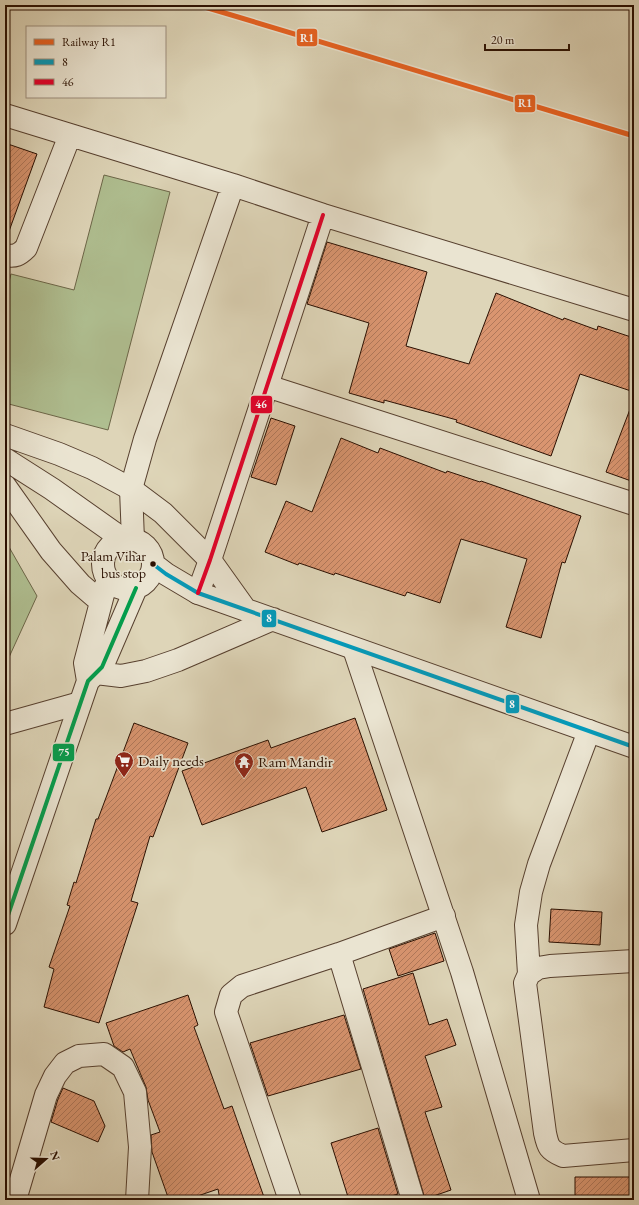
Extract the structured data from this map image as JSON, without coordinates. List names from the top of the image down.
{
  "places": {
    "other": ["Palam Vihar bus stop"],
    "supermarket": ["Daily needs"],
    "temple": ["Ram Mandir"]
  },
  "lines": [
    "rail line R1",
    "transit line 46",
    "transit line 8",
    "transit line 75"
  ],
  "legend": ["Railway R1", "8", "46"],
  "scale_bar": "20 m",
  "north": "right"
}
